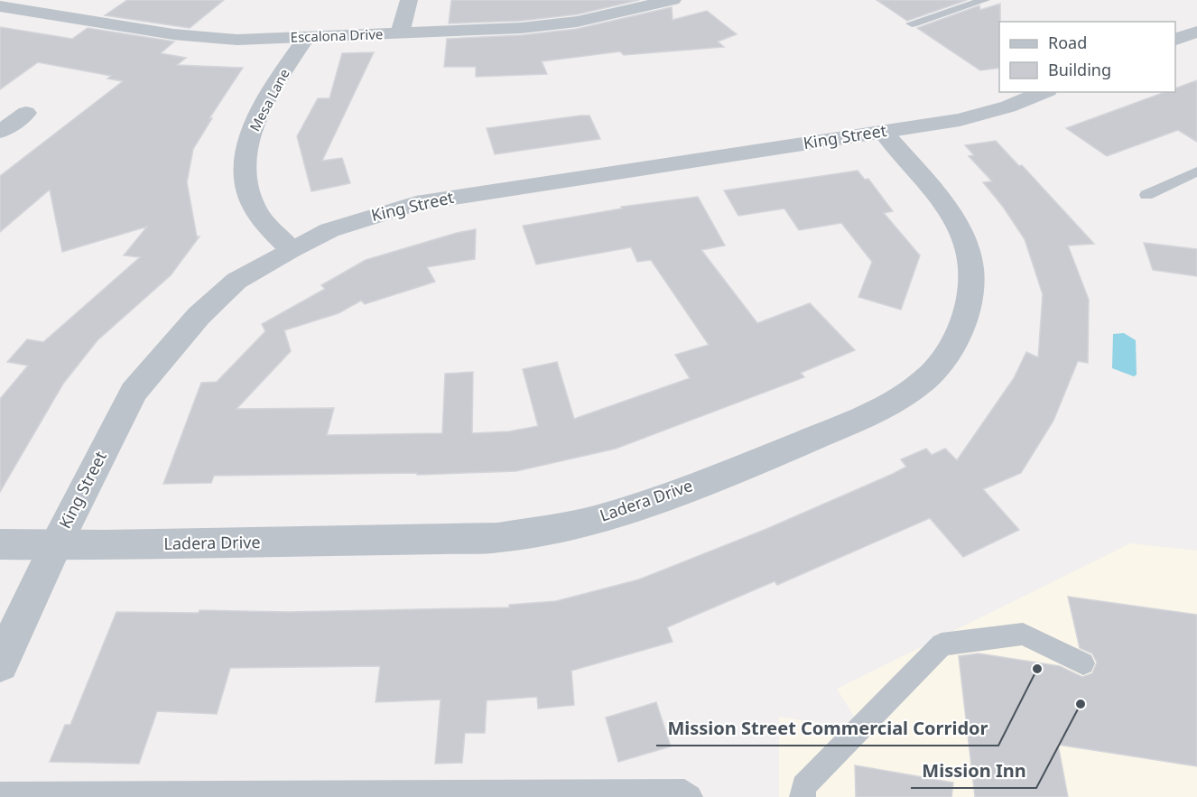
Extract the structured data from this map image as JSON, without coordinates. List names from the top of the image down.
{
  "streets": {
    "street": [
      "Escalona Drive",
      "Mesa Lane",
      "King Street",
      "Ladera Drive"
    ]
  },
  "crossings": [
    ["Escalona Drive", "Mesa Lane"],
    ["Mesa Lane", "King Street"],
    ["King Street", "Ladera Drive"]
  ],
  "places": ["Mission Street Commercial Corridor", "Mission Inn"],
  "legend": ["Road", "Building"]
}
